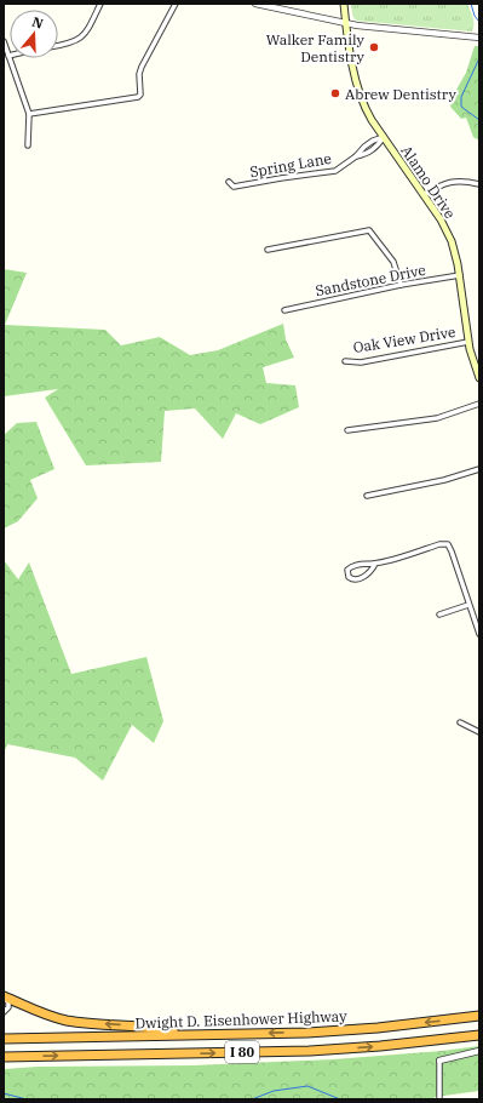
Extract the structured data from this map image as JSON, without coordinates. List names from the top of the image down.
{
  "streets": {
    "highway": ["Dwight D. Eisenhower Highway", "I 80"],
    "main road": ["Alamo Drive"],
    "street": ["Spring Lane", "Sandstone Drive", "Oak View Drive"]
  },
  "crossings": [
    ["Spring Lane", "Alamo Drive"],
    ["Alamo Drive", "Sandstone Drive"],
    ["Alamo Drive", "Oak View Drive"]
  ],
  "places": ["Walker Family Dentistry", "Abrew Dentistry"],
  "north": "top"
}
